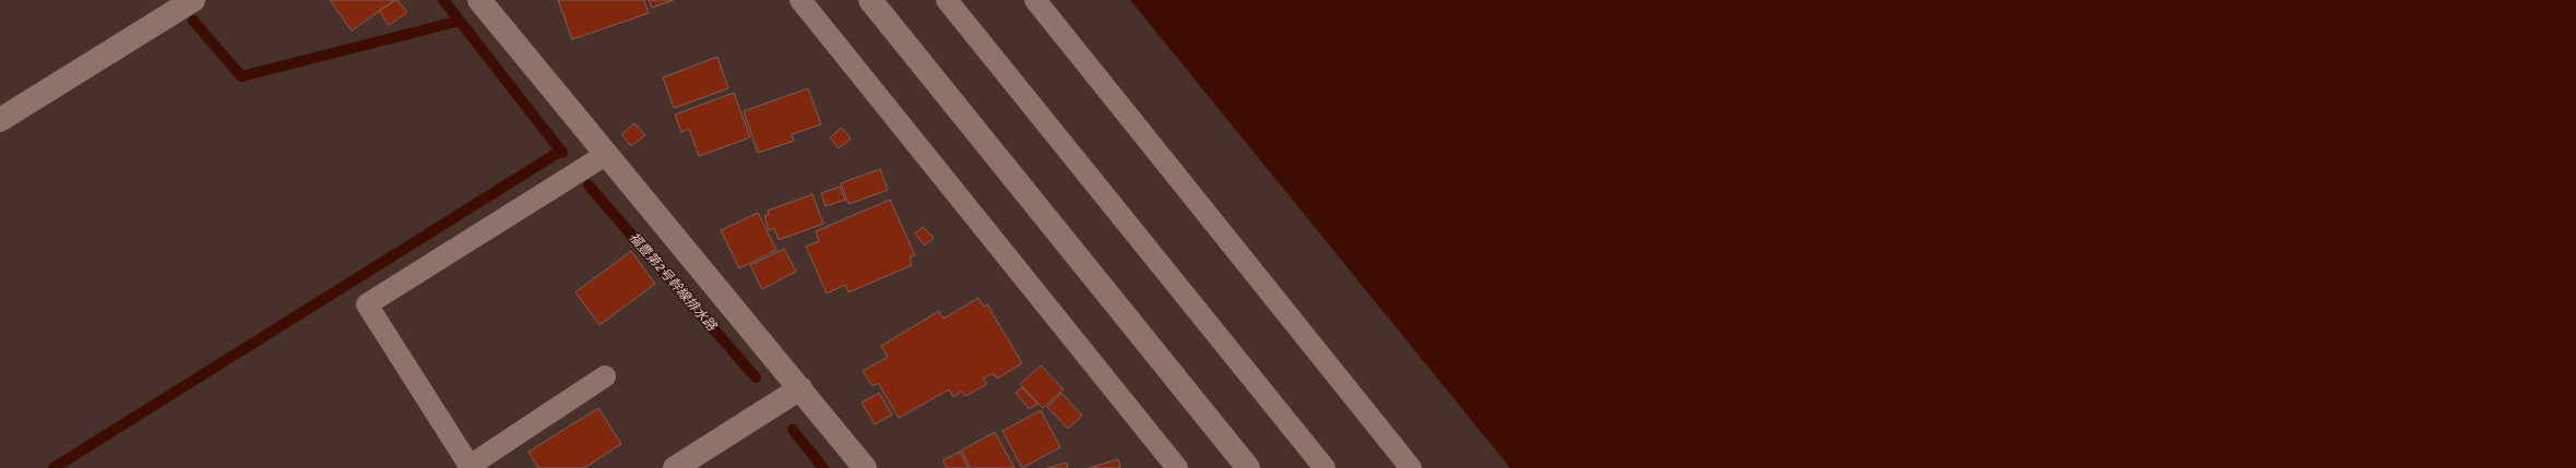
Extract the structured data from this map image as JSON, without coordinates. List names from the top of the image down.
{
  "water": ["福豊第2号幹線排水路"]
}
